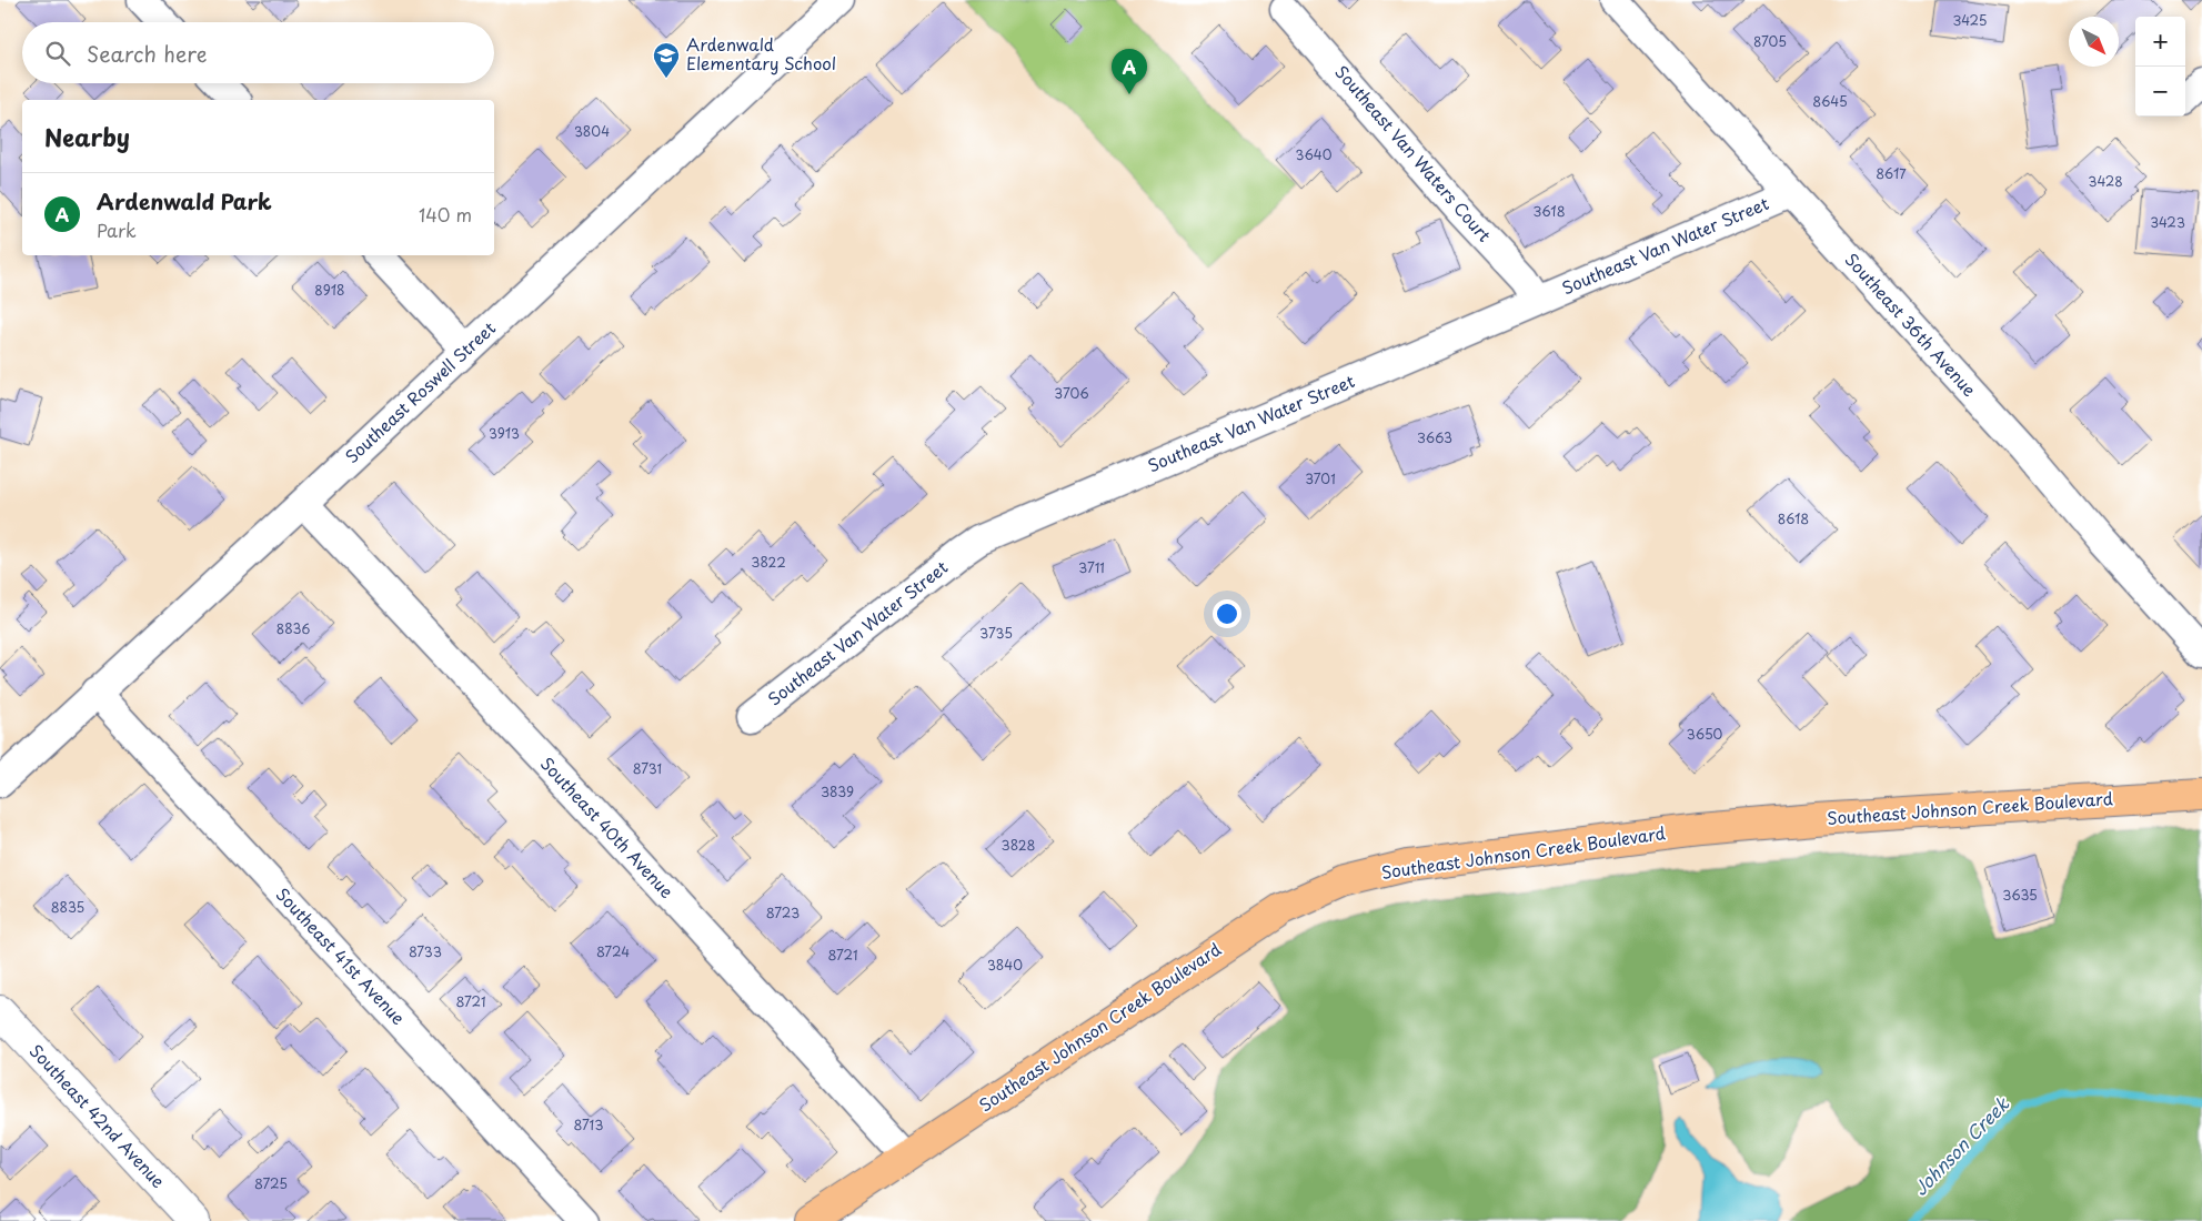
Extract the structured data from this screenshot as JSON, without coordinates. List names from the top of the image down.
{
  "streets": {
    "main road": ["Southeast Johnson Creek Boulevard"],
    "street": [
      "Southeast Van Waters Court",
      "Southeast Van Water Street",
      "Southeast 36th Avenue",
      "Southeast Roswell Street",
      "Southeast 40th Avenue",
      "Southeast 41st Avenue",
      "Southeast 42nd Avenue"
    ]
  },
  "crossings": [
    ["Southeast Van Waters Court", "Southeast Van Water Street"],
    ["Southeast Van Water Street", "Southeast 36th Avenue"],
    ["Southeast Roswell Street", "Southeast 40th Avenue"],
    ["Southeast Roswell Street", "Southeast 41st Avenue"],
    ["Southeast Johnson Creek Boulevard", "Southeast 40th Avenue"]
  ],
  "water": ["Johnson Creek"],
  "places": {
    "school or university": ["Ardenwald Elementary School"]
  },
  "house_numbers": [
    "3425",
    "8705",
    "8645",
    "3804",
    "3640",
    "8617",
    "3428",
    "3618",
    "3423",
    "8918",
    "3706",
    "3913",
    "3663",
    "3701",
    "8618",
    "3822",
    "3711",
    "8836",
    "3735",
    "3650",
    "8731",
    "3839",
    "3828",
    "3635",
    "8835",
    "8723",
    "8733",
    "8724",
    "8721",
    "3840",
    "8721",
    "8713",
    "8725"
  ],
  "north": "bottom right",
  "page": {
    "map_buttons": ["+", "−"],
    "search": "Search here",
    "pins": "A",
    "heading": "Nearby",
    "list": [
      {
        "mark": "A",
        "name": "Ardenwald Park",
        "note": "Park",
        "value": "140 m"
      }
    ]
  }
}
